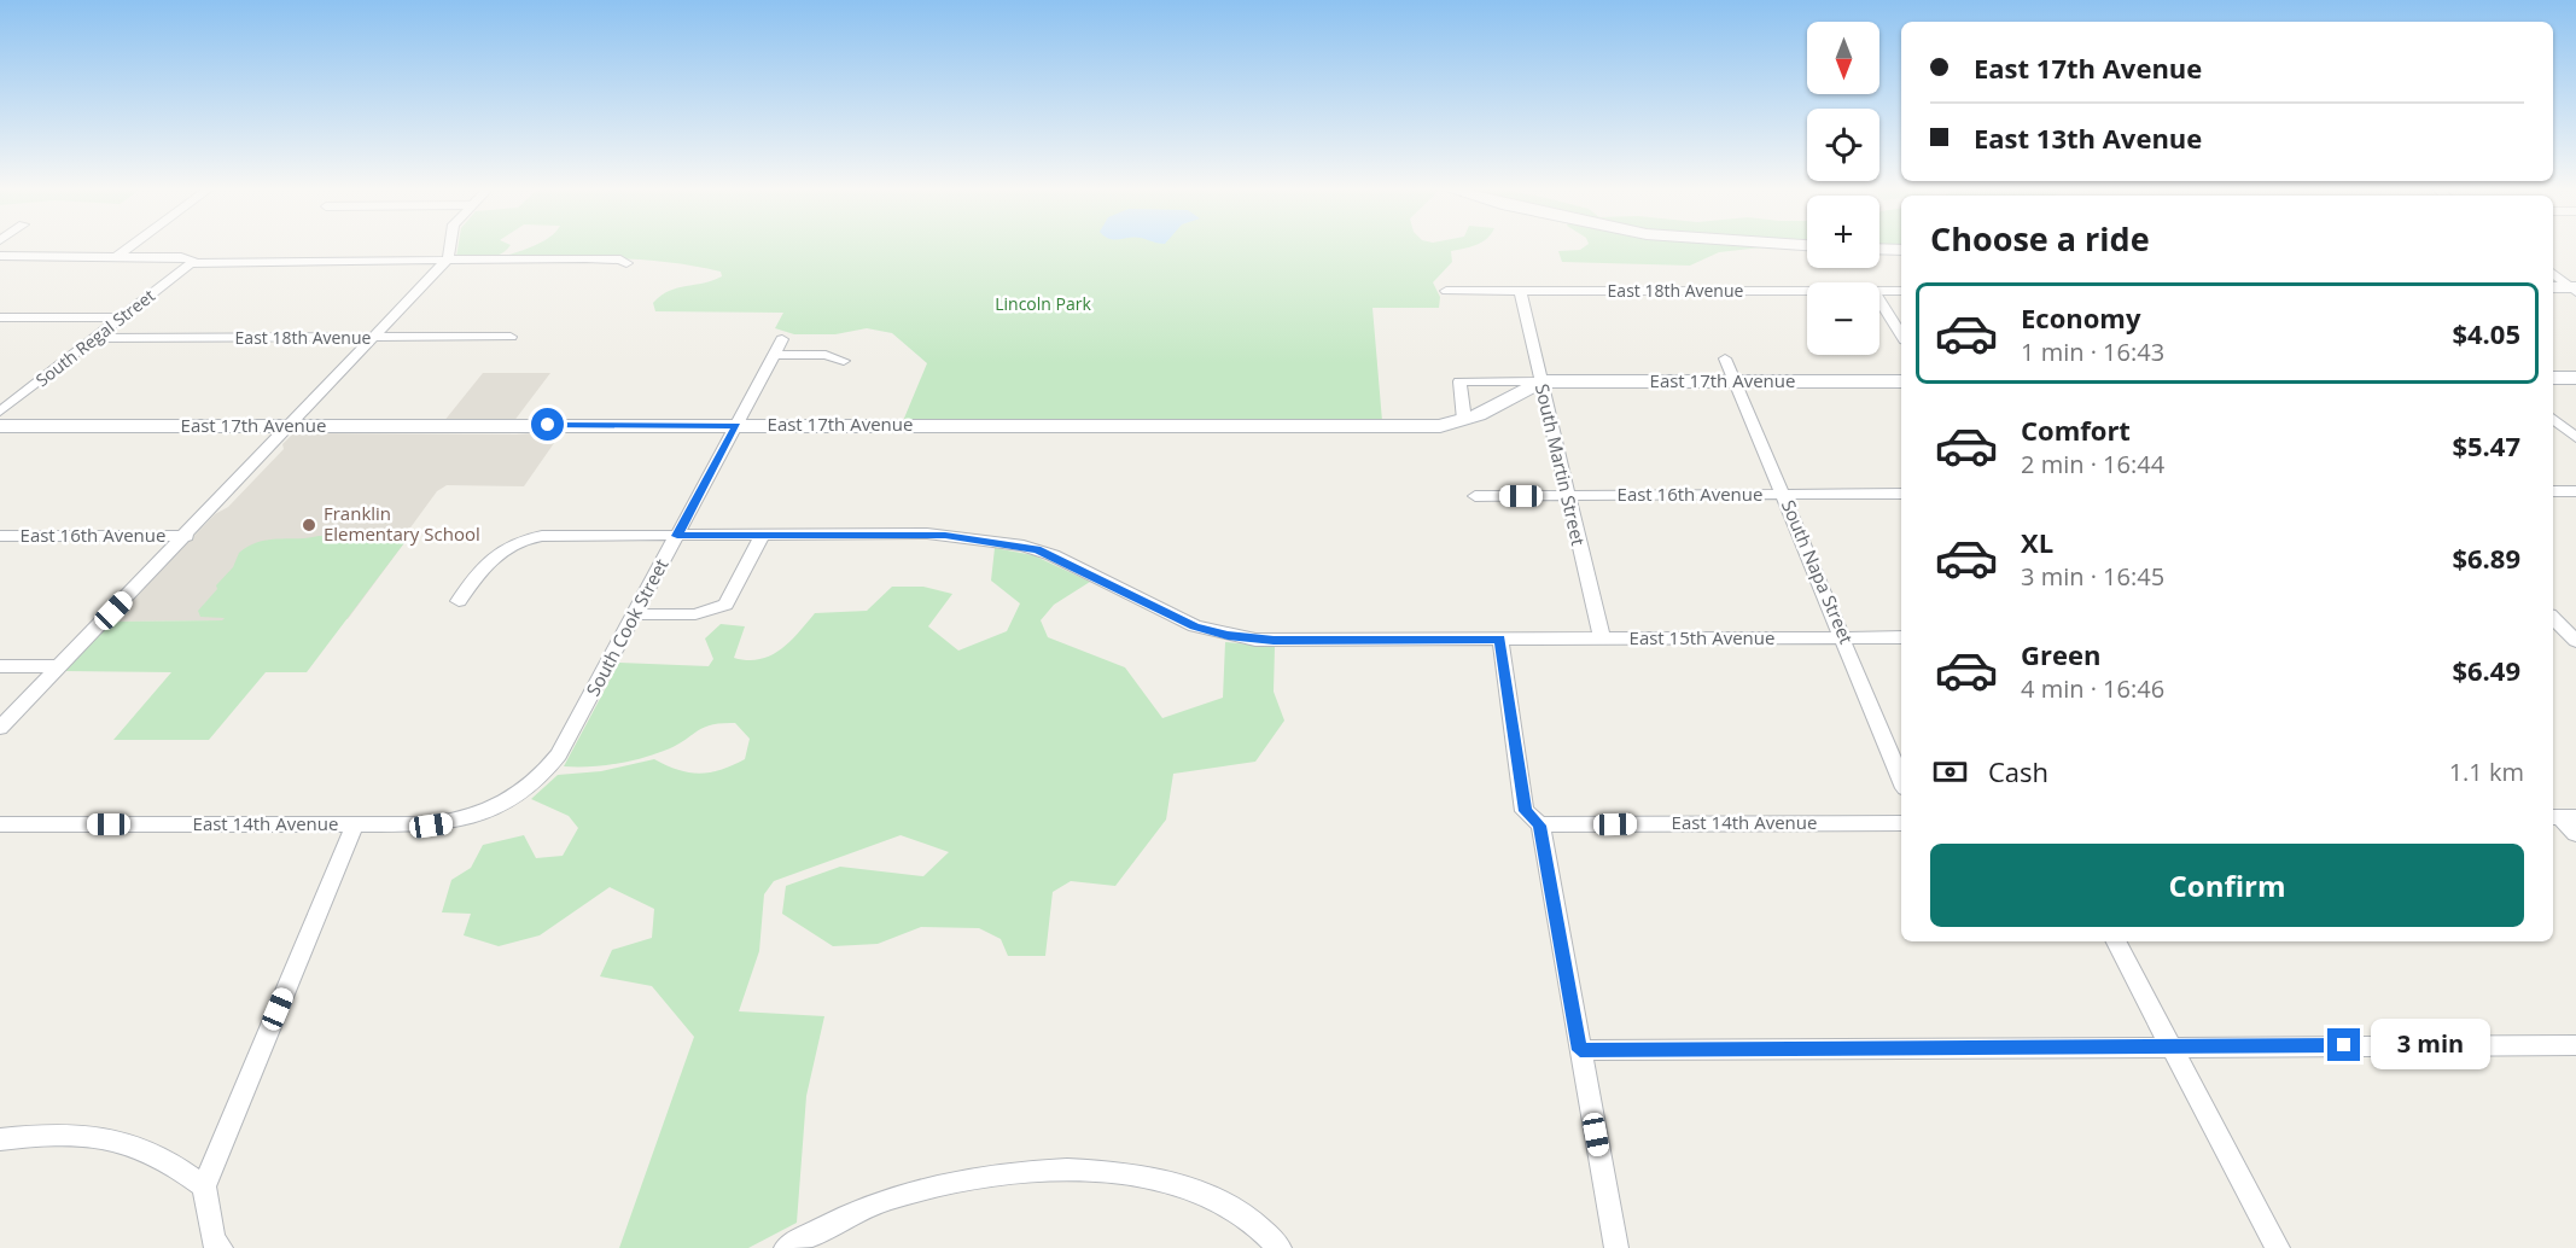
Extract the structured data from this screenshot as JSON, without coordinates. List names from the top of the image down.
{
  "streets": {
    "street": [
      "East 18th Avenue",
      "South Regal Street",
      "East 17th Avenue",
      "South Martin Street",
      "East 16th Avenue",
      "South Napa Street",
      "South Cook Street",
      "East 15th Avenue",
      "East 14th Avenue"
    ]
  },
  "crossings": [
    ["East 18th Avenue", "South Regal Street"],
    ["East 18th Avenue", "South Martin Street"],
    ["East 17th Avenue", "South Martin Street"],
    ["East 17th Avenue", "South Napa Street"],
    ["East 17th Avenue", "South Cook Street"],
    ["South Martin Street", "East 16th Avenue"],
    ["South Martin Street", "East 15th Avenue"],
    ["East 16th Avenue", "South Napa Street"],
    ["South Napa Street", "East 15th Avenue"],
    ["South Cook Street", "East 15th Avenue"],
    ["South Cook Street", "East 14th Avenue"]
  ],
  "parks": ["Lincoln Park"],
  "places": ["Franklin Elementary School"],
  "north": "bottom",
  "page": {
    "map_buttons": ["+", "−"],
    "banner": ["East 17th Avenue", "East 13th Avenue"],
    "heading": "Choose a ride",
    "list": [
      {
        "name": "Economy",
        "note": "1 min · 16:43",
        "value": "$4.05"
      },
      {
        "name": "Comfort",
        "note": "2 min · 16:44",
        "value": "$5.47"
      },
      {
        "name": "XL",
        "note": "3 min · 16:45",
        "value": "$6.89"
      },
      {
        "name": "Green",
        "note": "4 min · 16:46",
        "value": "$6.49"
      }
    ],
    "pay": ["Cash", "1.1 km"],
    "buttons": "Confirm",
    "bubble": "3 min"
  }
}
